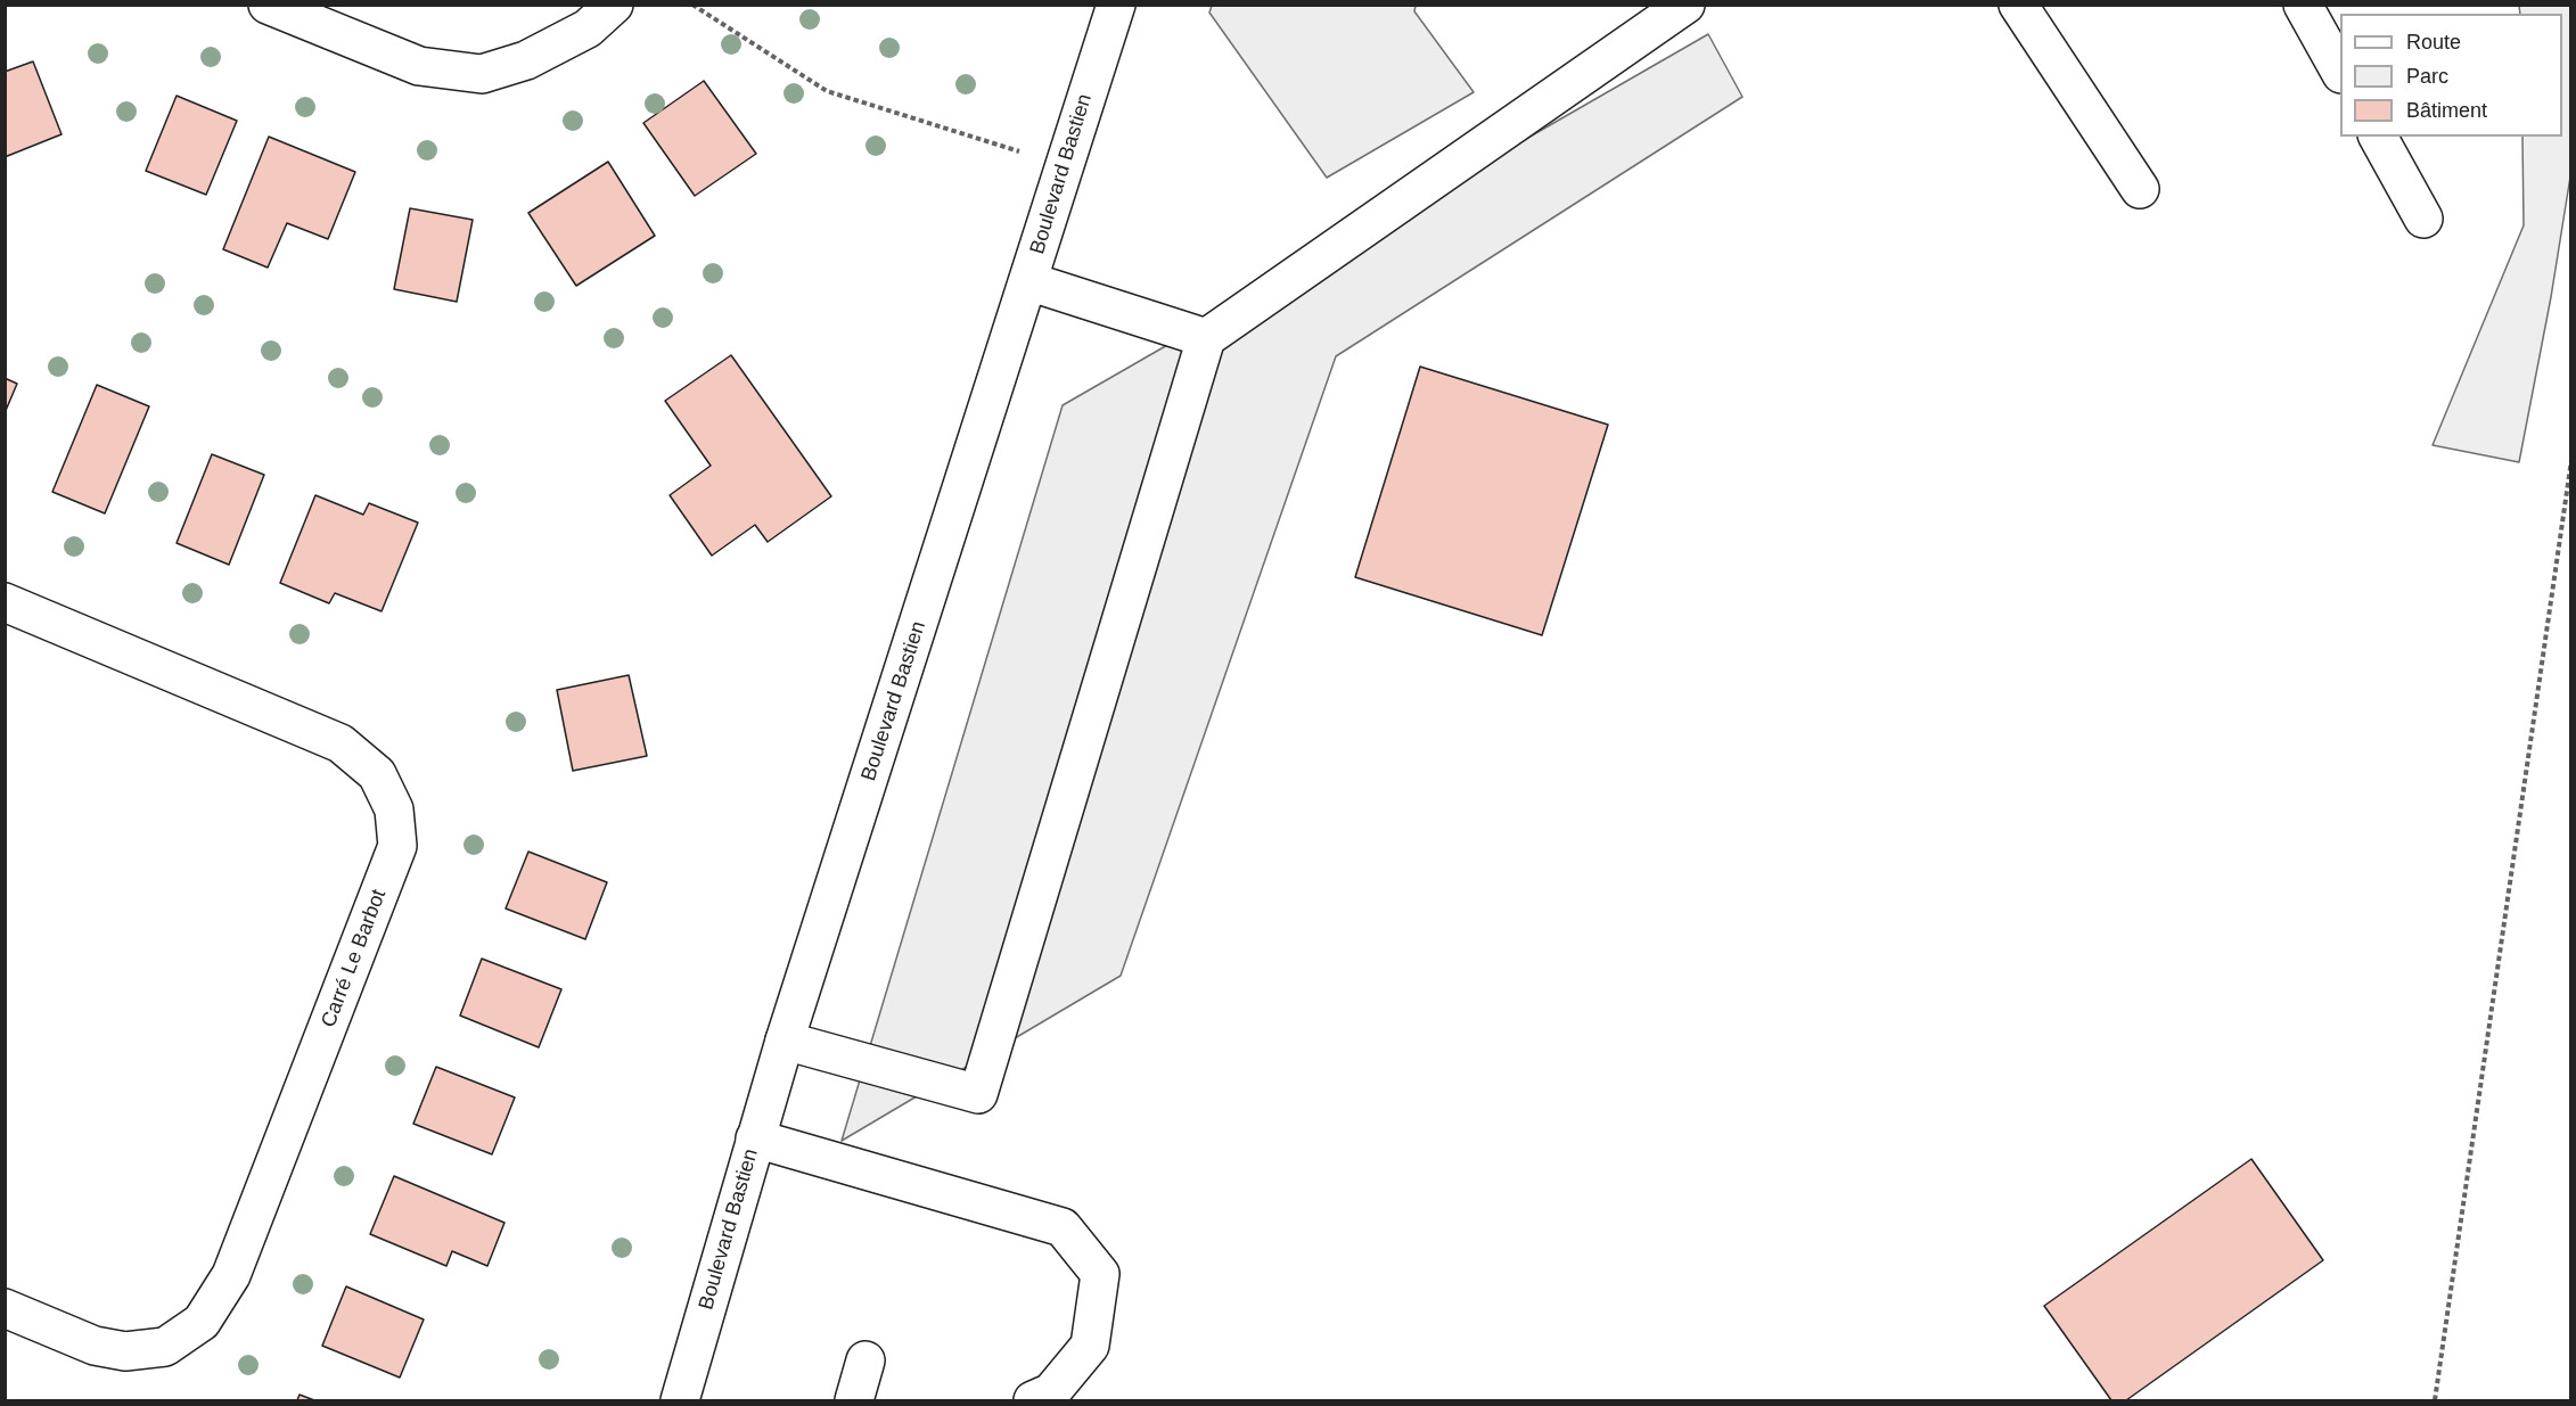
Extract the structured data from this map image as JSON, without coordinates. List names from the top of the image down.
{
  "streets": {
    "street": ["Boulevard Bastien", "Carré Le Barbot"]
  },
  "legend": ["Route", "Parc", "Bâtiment"]
}
